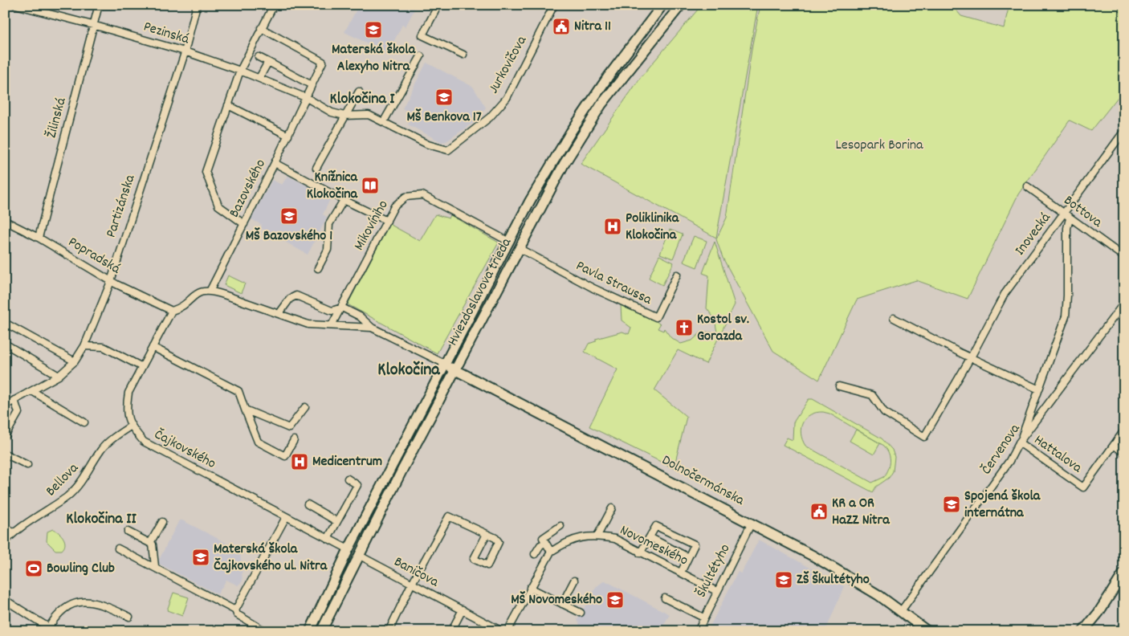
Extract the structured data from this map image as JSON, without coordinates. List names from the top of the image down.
{
  "streets": {
    "street": [
      "Pezinská",
      "Jurkovičova",
      "Žilinská",
      "Bazovského",
      "Partizánska",
      "Bottova",
      "Mikovíniho",
      "Inovecká",
      "Popradská",
      "Pavla Straussa",
      "Hviezdoslavova trieda",
      "Čajkovského",
      "Červenova",
      "Hattalova",
      "Bellova",
      "Dolnočermánska",
      "Novomeského",
      "Škultétyho",
      "Baničova"
    ]
  },
  "crossings": [
    ["Pezinská", "Jurkovičova"],
    ["Pezinská", "Žilinská"],
    ["Pezinská", "Bazovského"],
    ["Pezinská", "Partizánska"],
    ["Jurkovičova", "Bazovského"],
    ["Žilinská", "Popradská"],
    ["Partizánska", "Popradská"],
    ["Bottova", "Inovecká"],
    ["Mikovíniho", "Hviezdoslavova trieda"],
    ["Popradská", "Čajkovského"],
    ["Pavla Straussa", "Hviezdoslavova trieda"],
    ["Hviezdoslavova trieda", "Čajkovského"],
    ["Hviezdoslavova trieda", "Dolnočermánska"],
    ["Hviezdoslavova trieda", "Baničova"],
    ["Čajkovského", "Bellova"],
    ["Červenova", "Hattalova"],
    ["Červenova", "Dolnočermánska"],
    ["Dolnočermánska", "Škultétyho"],
    ["Novomeského", "Škultétyho"]
  ],
  "districts": ["Klokočina I", "Klokočina", "Klokočina II"],
  "parks": ["Lesopark Borina"],
  "places": {
    "public building": ["Nitra 11", "KR a OR HaZZ Nitra"],
    "school or university": [
      "Materská škola Alexyho Nitra",
      "MŠ Benkova 17",
      "MŠ Bazovského 1",
      "Spojená škola internátna",
      "Materská škola Čajkovského ul. Nitra",
      "ZŠ Škultétyho",
      "MŠ Novomeského"
    ],
    "library": ["Knižnica Klokočina"],
    "hospital": ["Poliklinika Klokočina", "Medicentrum"],
    "church": ["Kostol sv. Gorazda"],
    "sports": ["Bowling Club"]
  }
}
